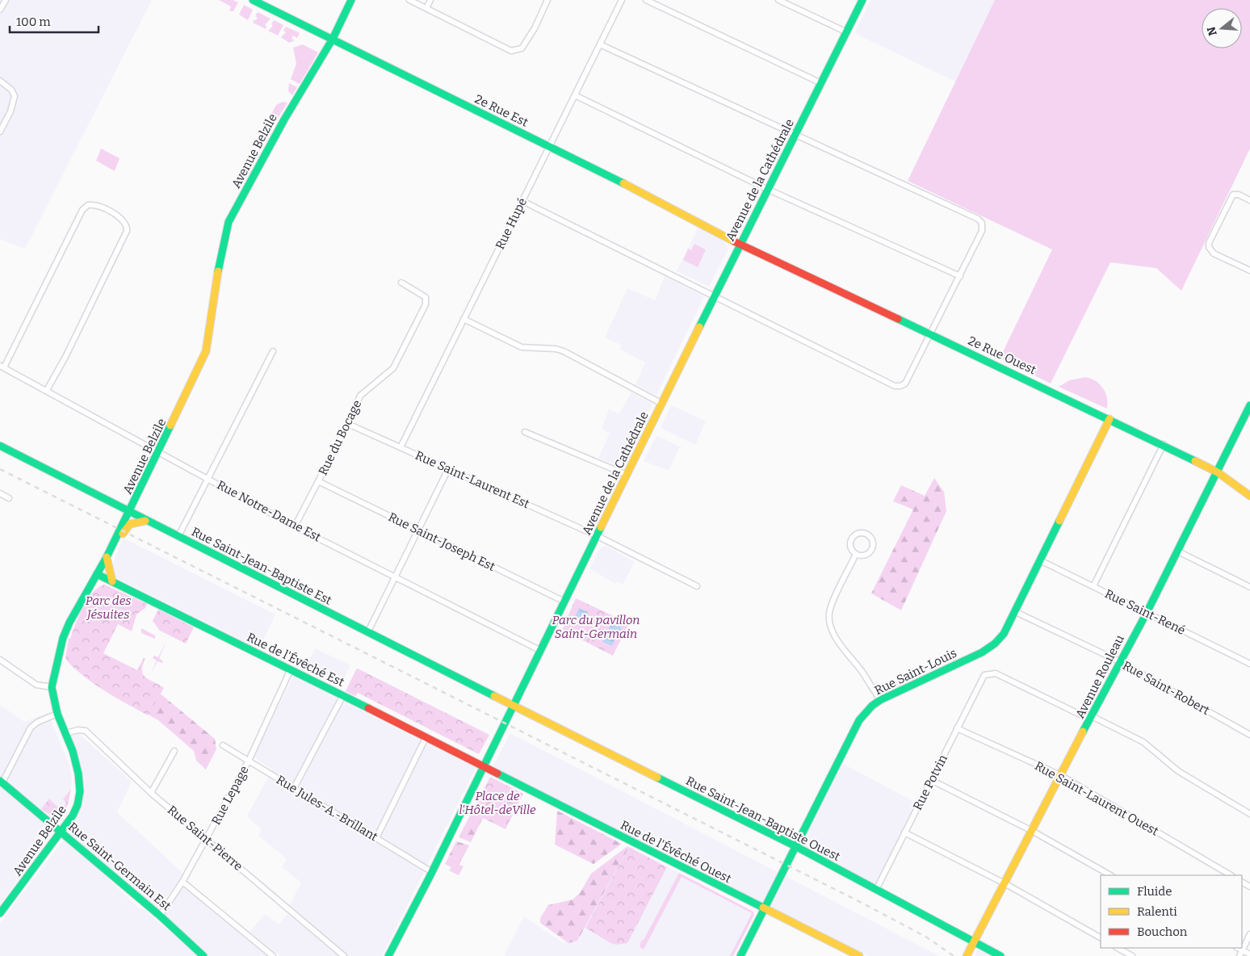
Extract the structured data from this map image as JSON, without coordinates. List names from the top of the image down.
{
  "streets": {
    "street": [
      "2e Rue Est",
      "Avenue Belzile",
      "Avenue de la Cathédrale",
      "Rue Hupé",
      "2e Rue Ouest",
      "Rue du Bocage",
      "Rue Saint-Laurent Est",
      "Rue Notre-Dame Est",
      "Rue Saint-Joseph Est",
      "Rue Saint-Jean-Baptiste Est",
      "Rue Saint-René",
      "Rue de l'Évêché Est",
      "Rue Saint-Louis",
      "Avenue Rouleau",
      "Rue Saint-Robert",
      "Rue Potvin",
      "Rue Lepage",
      "Rue Saint-Laurent Ouest",
      "Rue Jules-A.-Brillant",
      "Rue Saint-Jean-Baptiste Ouest",
      "Rue Saint-Pierre",
      "Rue de l'Évêché Ouest",
      "Rue Saint-Germain Est"
    ]
  },
  "crossings": [
    ["2e Rue Est", "Avenue Belzile"],
    ["2e Rue Est", "Avenue de la Cathédrale"],
    ["2e Rue Est", "Rue Hupé"],
    ["2e Rue Est", "2e Rue Ouest"],
    ["Avenue Belzile", "Rue Notre-Dame Est"],
    ["Avenue Belzile", "Rue Saint-Jean-Baptiste Est"],
    ["Avenue Belzile", "Rue de l'Évêché Est"],
    ["Avenue Belzile", "Rue Saint-Pierre"],
    ["Avenue Belzile", "Rue Saint-Germain Est"],
    ["Avenue de la Cathédrale", "2e Rue Ouest"],
    ["Avenue de la Cathédrale", "Rue Saint-Laurent Est"],
    ["Avenue de la Cathédrale", "Rue Notre-Dame Est"],
    ["Avenue de la Cathédrale", "Rue Saint-Joseph Est"],
    ["Avenue de la Cathédrale", "Rue Saint-Jean-Baptiste Est"],
    ["Avenue de la Cathédrale", "Rue de l'Évêché Est"],
    ["Avenue de la Cathédrale", "Rue Jules-A.-Brillant"],
    ["Avenue de la Cathédrale", "Rue Saint-Jean-Baptiste Ouest"],
    ["Avenue de la Cathédrale", "Rue de l'Évêché Ouest"],
    ["Rue Hupé", "Rue Saint-Laurent Est"],
    ["2e Rue Ouest", "Rue Saint-Louis"],
    ["2e Rue Ouest", "Avenue Rouleau"],
    ["Rue du Bocage", "Rue Saint-Laurent Est"],
    ["Rue du Bocage", "Rue Notre-Dame Est"],
    ["Rue du Bocage", "Rue Saint-Joseph Est"],
    ["Rue Saint-Jean-Baptiste Est", "Rue Saint-Jean-Baptiste Ouest"],
    ["Rue Saint-René", "Rue Saint-Louis"],
    ["Rue Saint-René", "Avenue Rouleau"],
    ["Rue de l'Évêché Est", "Rue Lepage"],
    ["Rue de l'Évêché Est", "Rue de l'Évêché Ouest"],
    ["Rue Saint-Louis", "Rue Saint-Robert"],
    ["Rue Saint-Louis", "Rue Saint-Jean-Baptiste Ouest"],
    ["Rue Saint-Louis", "Rue de l'Évêché Ouest"],
    ["Avenue Rouleau", "Rue Saint-Robert"],
    ["Avenue Rouleau", "Rue Potvin"],
    ["Avenue Rouleau", "Rue Saint-Laurent Ouest"],
    ["Avenue Rouleau", "Rue Saint-Jean-Baptiste Ouest"],
    ["Rue Potvin", "Rue Saint-Laurent Ouest"],
    ["Rue Potvin", "Rue Saint-Jean-Baptiste Ouest"],
    ["Rue Lepage", "Rue Jules-A.-Brillant"],
    ["Rue Lepage", "Rue Saint-Pierre"],
    ["Rue Lepage", "Rue Saint-Germain Est"]
  ],
  "parks": ["Parc des Jésuites", "Parc du pavillon Saint-Germain", "Place de l'Hôtel-deVille"],
  "legend": ["Fluide", "Ralenti", "Bouchon"],
  "scale_bar": "100 m",
  "north": "left"
}
